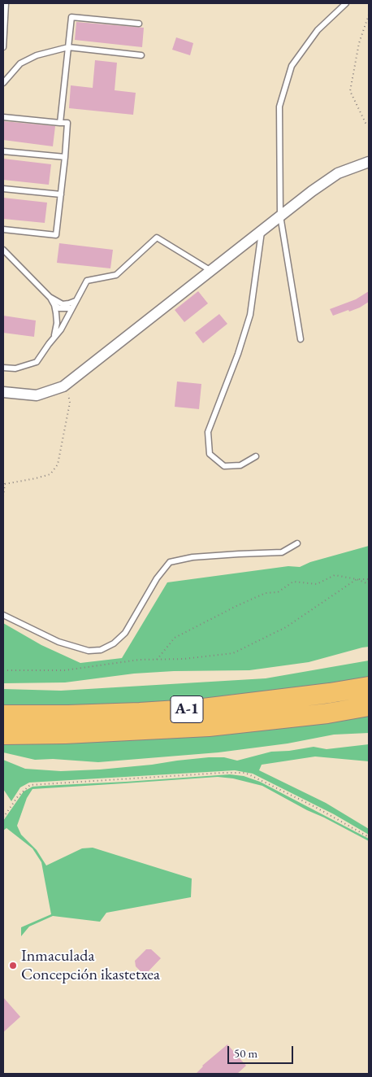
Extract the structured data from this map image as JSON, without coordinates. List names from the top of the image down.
{
  "streets": {
    "highway": ["A-1"]
  },
  "places": ["Inmaculada Concepción ikastetxea"],
  "scale_bar": "50 m"
}
